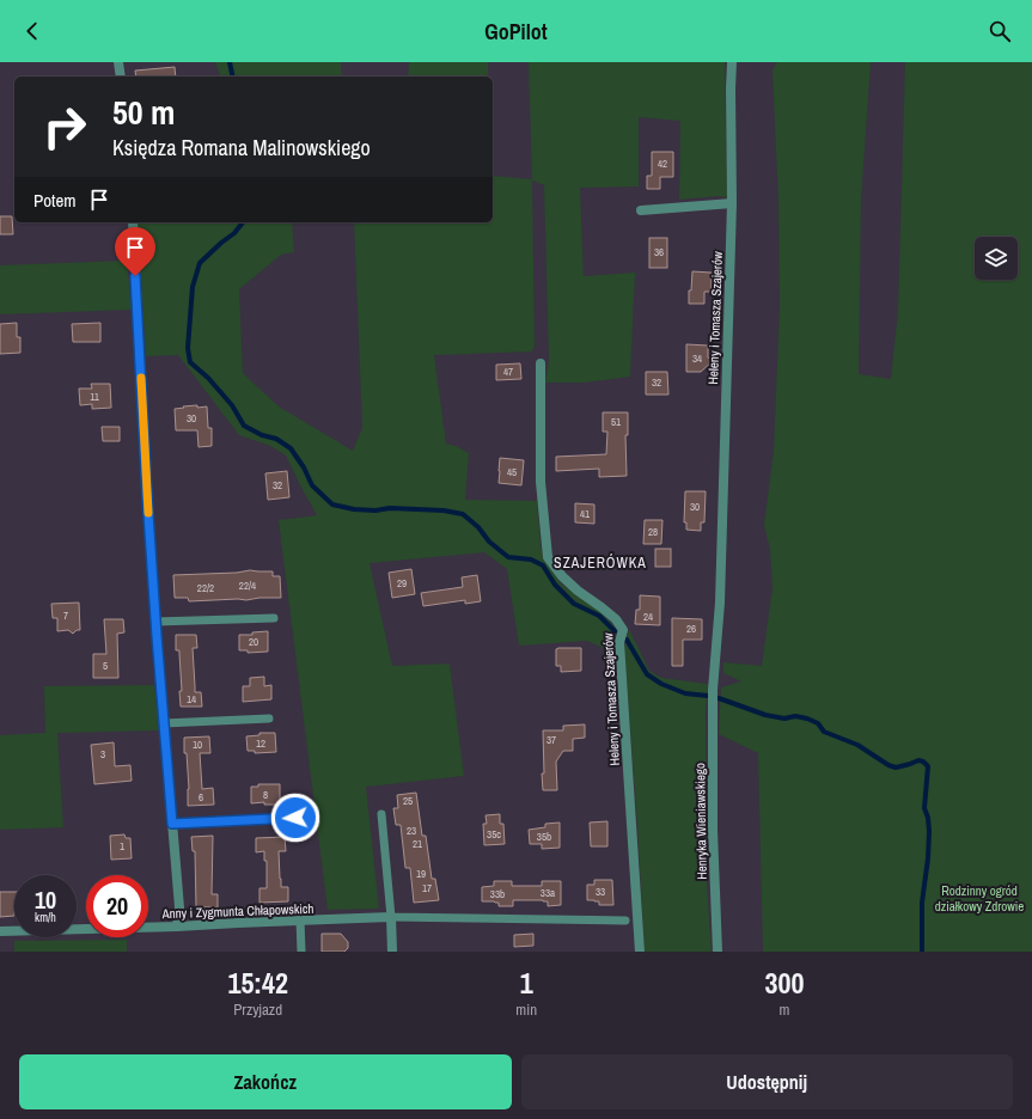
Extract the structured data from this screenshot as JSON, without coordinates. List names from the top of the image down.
{
  "streets": {
    "street": ["Heleny i Tomasza Szajerów", "Henryka Wieniawskiego", "Anny i Zygmunta Chłapowskich"]
  },
  "crossings": [
    ["Heleny i Tomasza Szajerów", "Henryka Wieniawskiego"]
  ],
  "districts": ["SZAJERÓWKA"],
  "parks": ["Rodzinny ogród działkowy Zdrowie"],
  "house_numbers": [
    "42",
    "36",
    "34",
    "47",
    "32",
    "11",
    "30",
    "51",
    "45",
    "32",
    "30",
    "41",
    "28",
    "29",
    "22/4",
    "22/2",
    "7",
    "24",
    "26",
    "20",
    "5",
    "14",
    "37",
    "12",
    "10",
    "3",
    "8",
    "6",
    "25",
    "23",
    "35c",
    "35b",
    "21",
    "1",
    "19",
    "17",
    "33",
    "33a",
    "33b"
  ],
  "page": {
    "header": "GoPilot",
    "turn": ["50 m", "Księdza Romana Malinowskiego"],
    "then": "Potem",
    "speed": "10 km/h",
    "limit": "20",
    "eta": [
      "15:42",
      "Przyjazd",
      "1",
      "min",
      "300",
      "m"
    ],
    "buttons": ["Zakończ", "Udostępnij"]
  }
}
